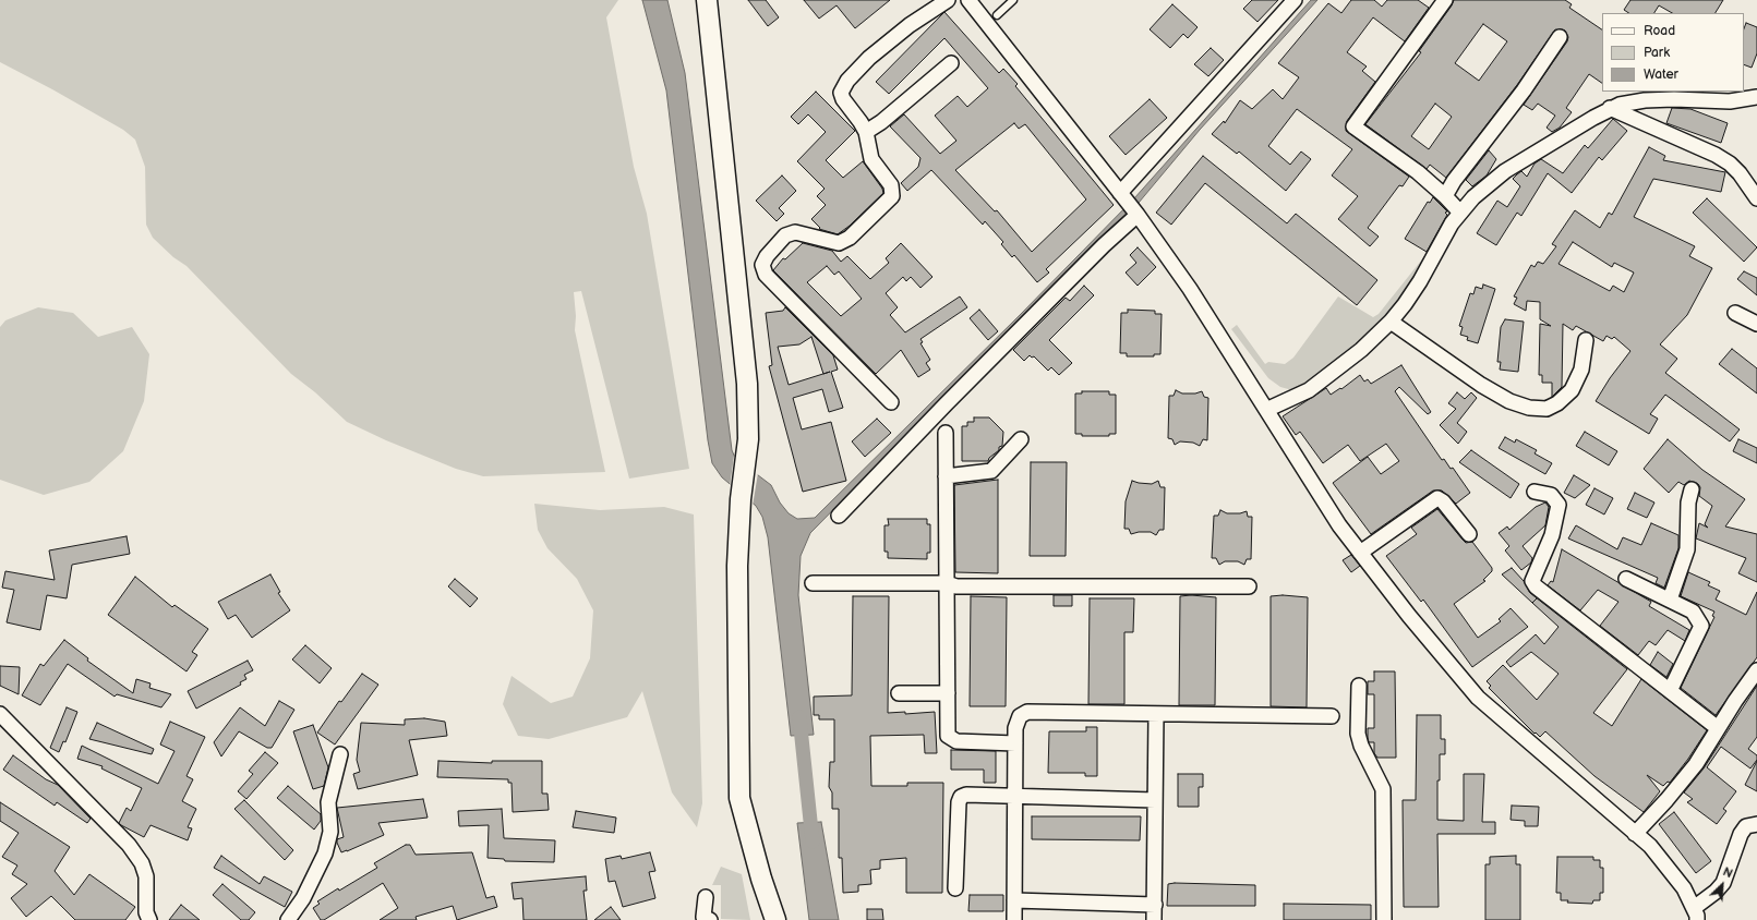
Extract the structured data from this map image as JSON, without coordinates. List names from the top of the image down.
{
  "legend": ["Road", "Park", "Water"],
  "north": "top right"
}
